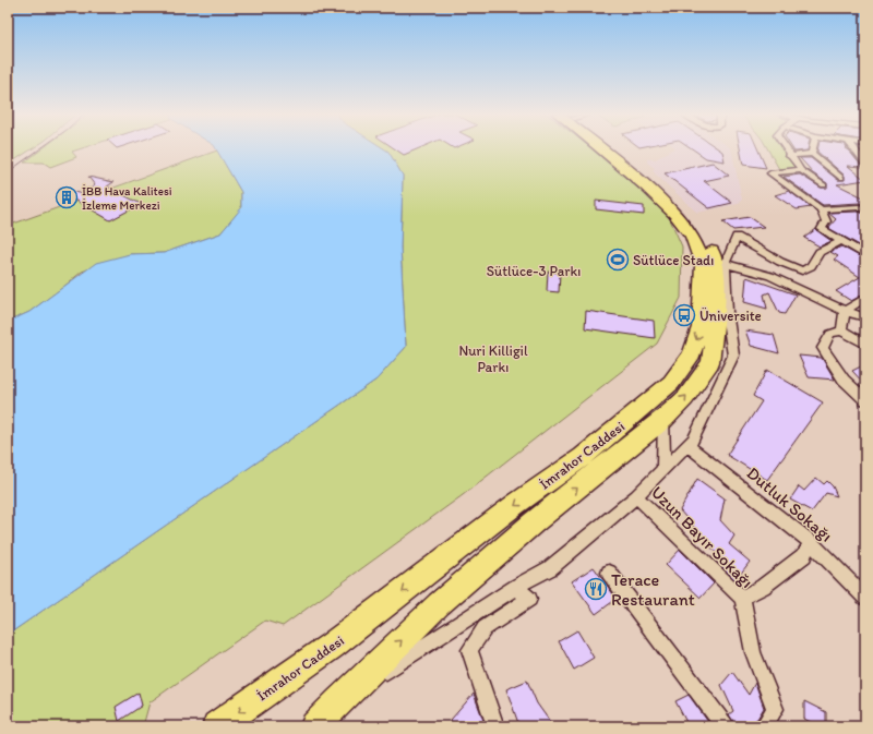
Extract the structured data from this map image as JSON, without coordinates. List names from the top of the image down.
{
  "streets": {
    "main road": ["İmrahor Caddesi"],
    "street": ["Dutluk Sokağı", "Uzun Bayır Sokağı"]
  },
  "parks": ["Sütlüce-3 Parkı", "Nuri Killigil Parkı"],
  "places": {
    "building": ["İBB Hava Kalitesi İzleme Merkezi"],
    "sports": ["Sütlüce Stadı"],
    "bus stop": ["Üniversite"],
    "restaurant": ["Terace Restaurant"]
  }
}
